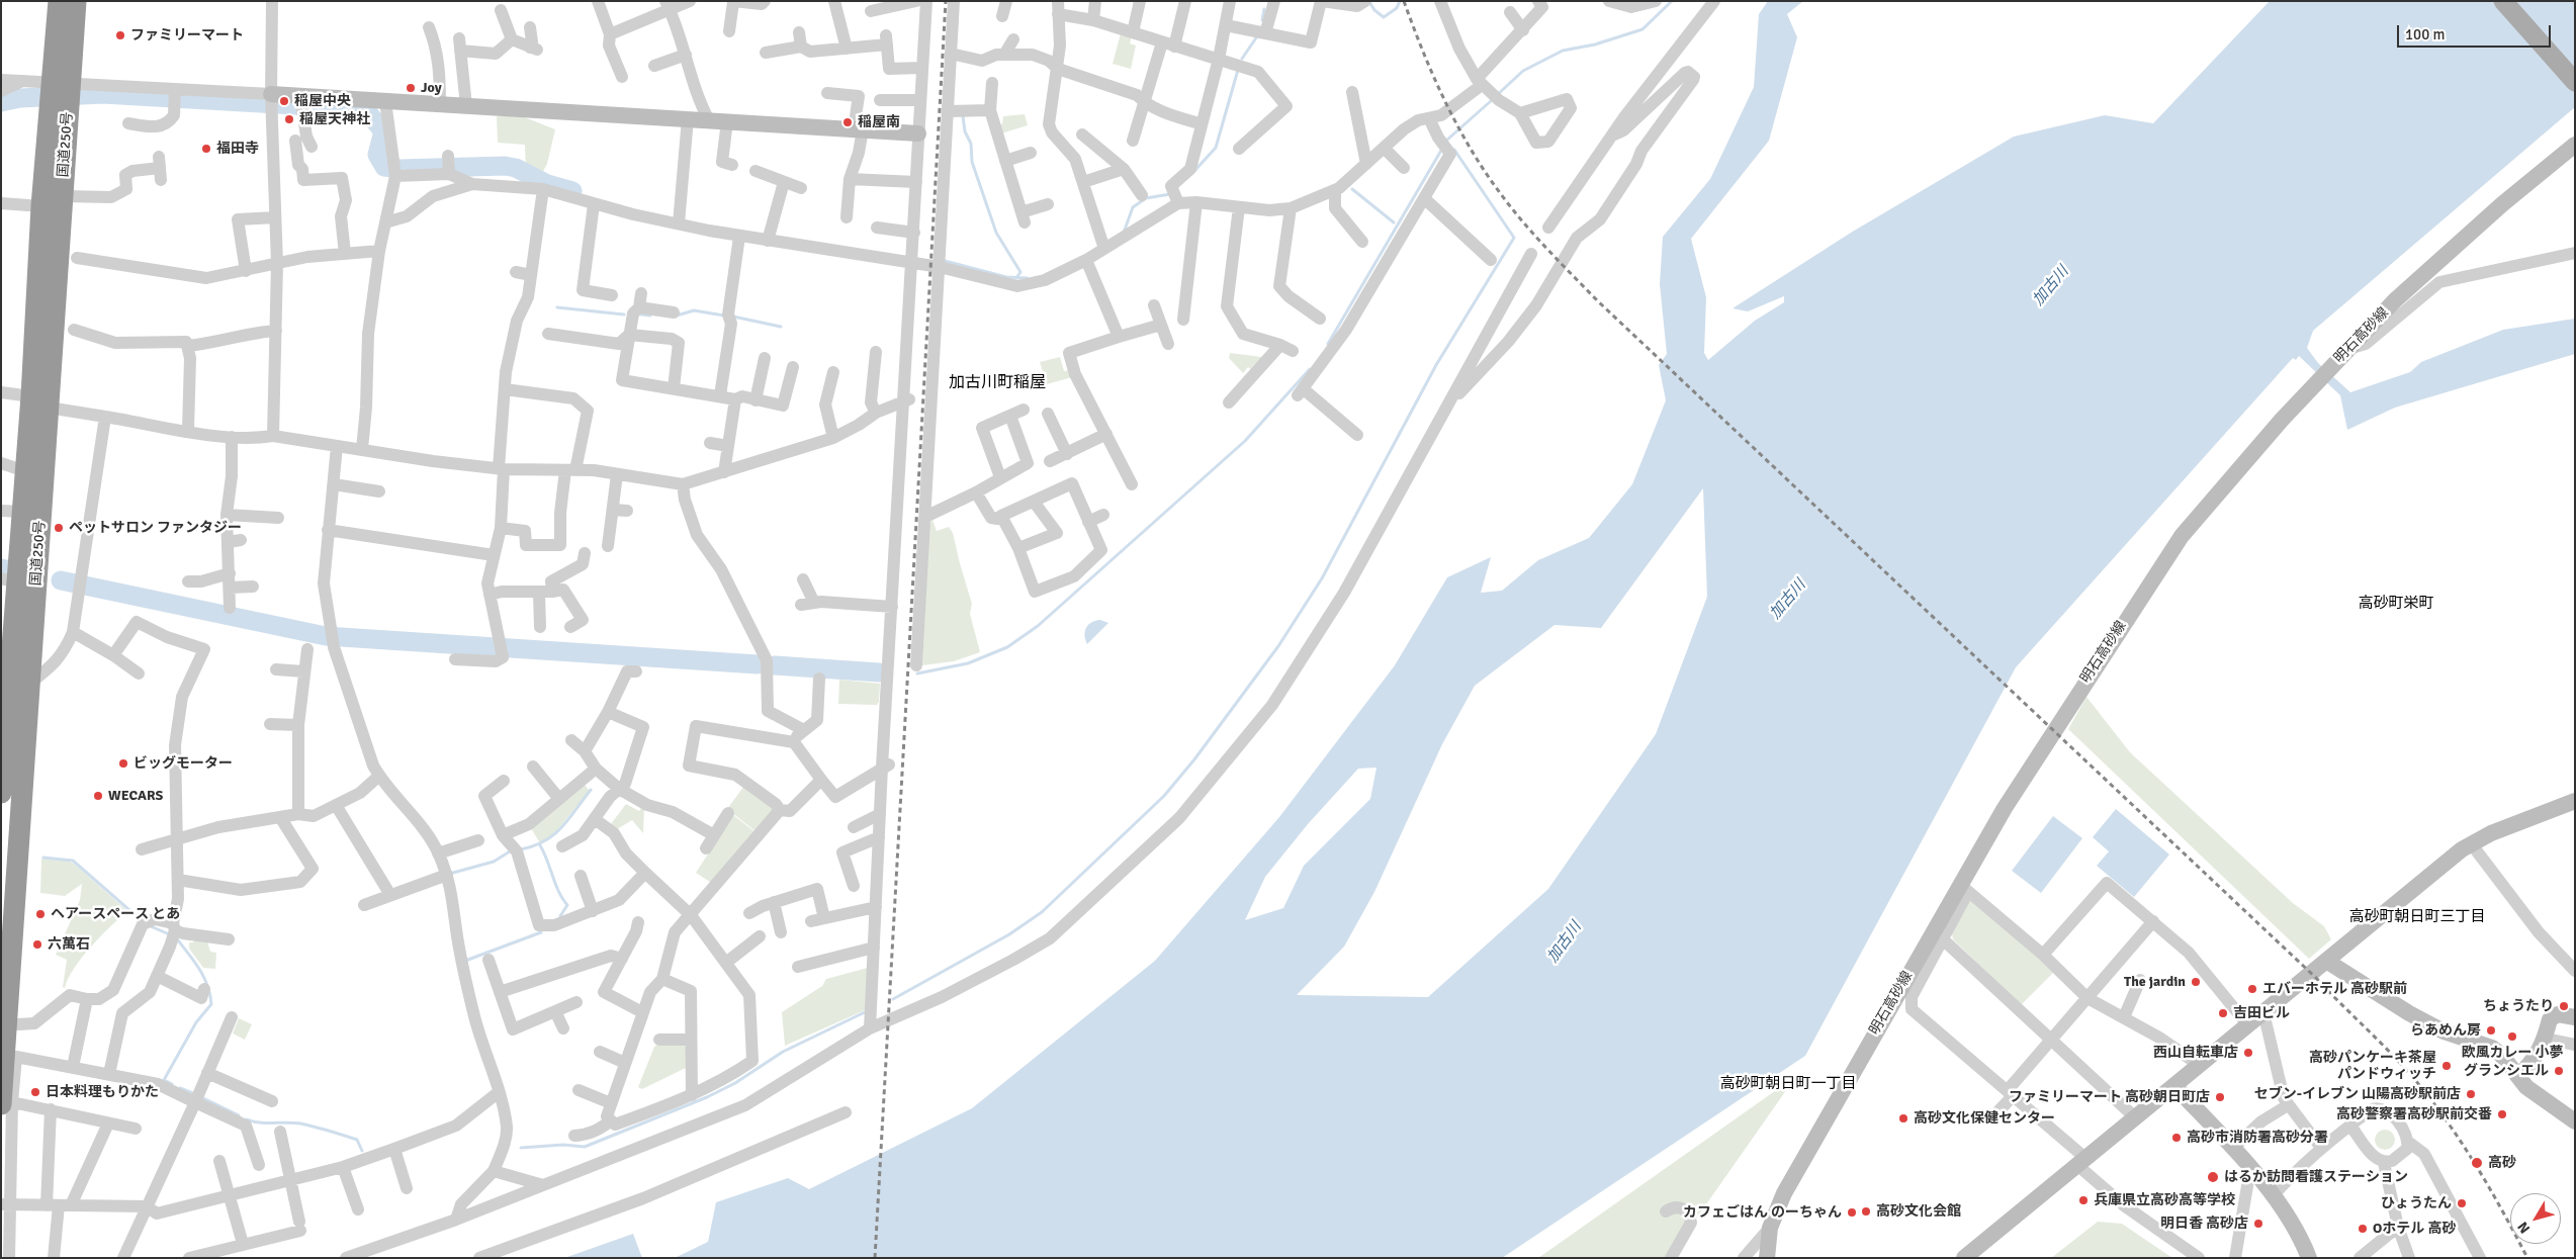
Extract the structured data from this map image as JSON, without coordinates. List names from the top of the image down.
{
  "streets": {
    "highway": ["国道250号"],
    "street": ["明石高砂線"]
  },
  "districts": [
    "加古川町稲屋",
    "高砂町栄町",
    "高砂町朝日町三丁目",
    "高砂町朝日町一丁目"
  ],
  "water": ["加古川"],
  "places": [
    "ファミリーマート",
    "Joy",
    "稲屋中央",
    "稲屋天神社",
    "稲屋南",
    "福田寺",
    "ペットサロン ファンタジー",
    "ビッグモーター",
    "WECARS",
    "ヘアースペース とあ",
    "六萬石",
    "The jardin",
    "エバーホテル 高砂駅前",
    "ちょうたり",
    "吉田ビル",
    "らあめん房",
    "欧風カレー 小夢",
    "西山自転車店",
    "高砂パンケーキ茶屋 パンドウィッチ",
    "グランシエル",
    "日本料理もりかた",
    "セブン-イレブン 山陽高砂駅前店",
    "ファミリーマート 高砂朝日町店",
    "高砂警察署高砂駅前交番",
    "高砂文化保健センター",
    "高砂市消防署高砂分署",
    "高砂",
    "はるか訪問看護ステーション",
    "兵庫県立高砂高等学校",
    "ひょうたん",
    "高砂文化会館",
    "カフェごはん のーちゃん",
    "明日香 高砂店",
    "Oホテル 高砂"
  ],
  "scale_bar": "100 m",
  "north": "bottom left"
}
